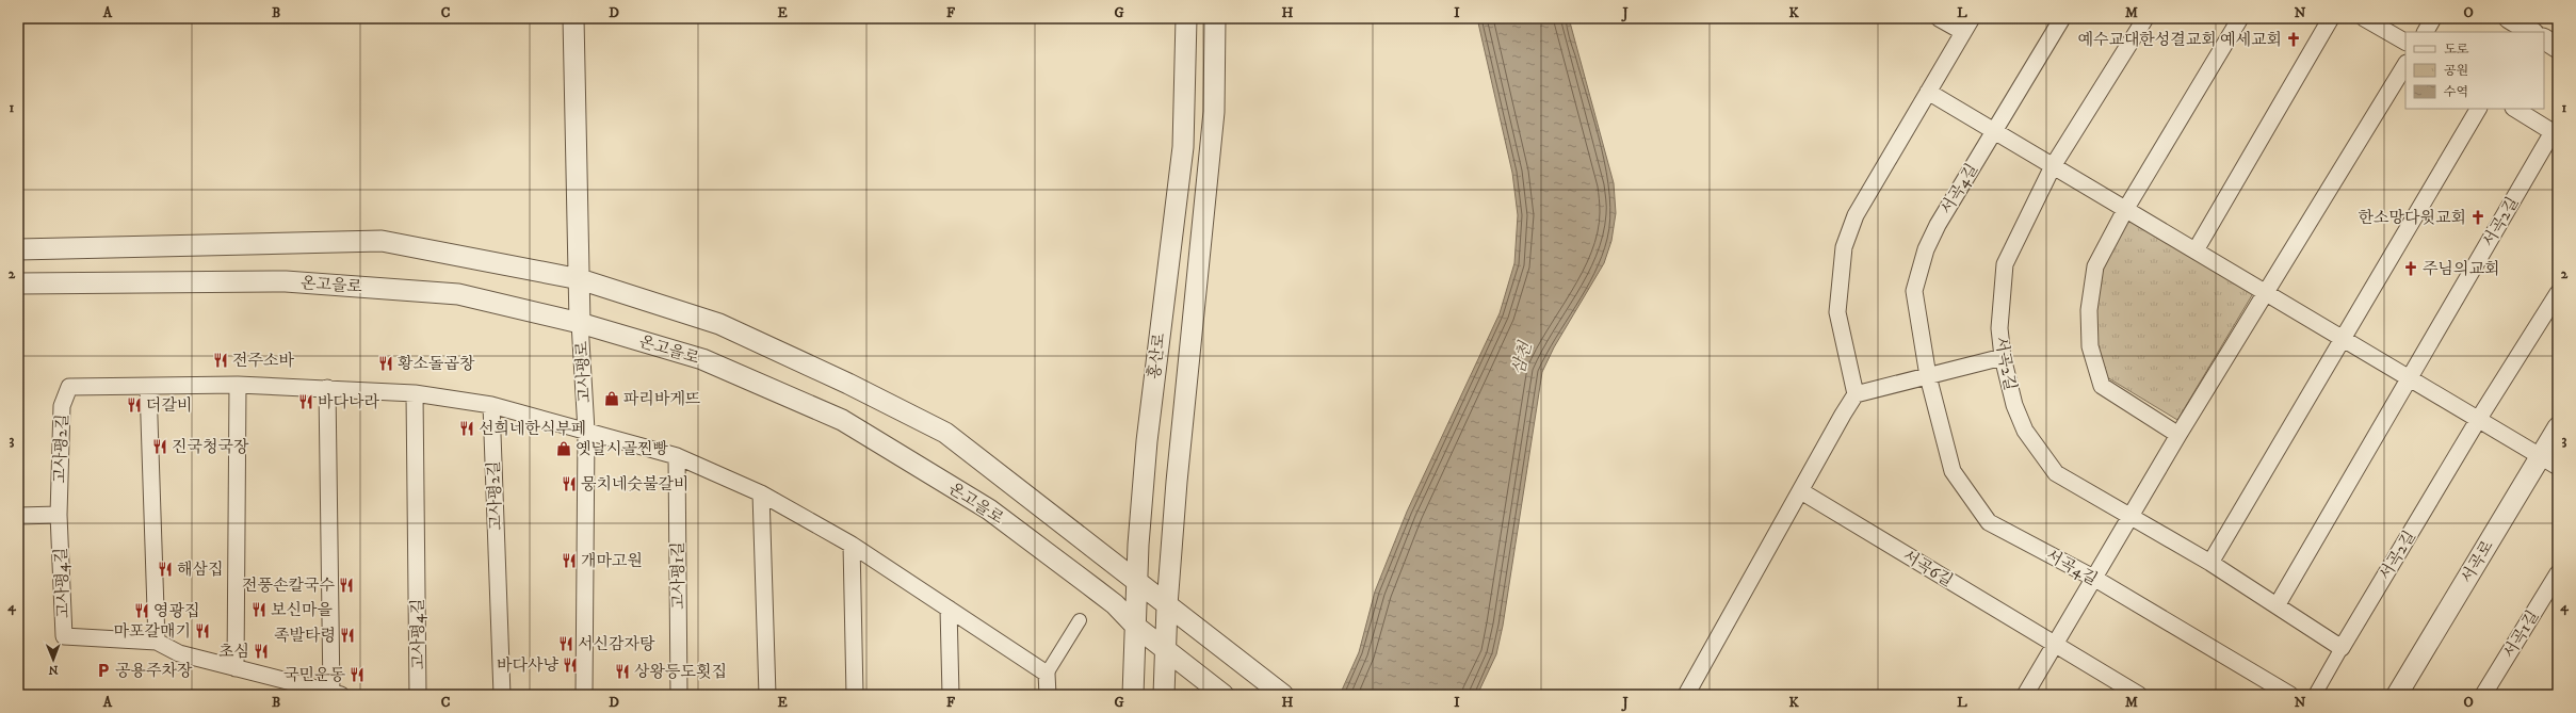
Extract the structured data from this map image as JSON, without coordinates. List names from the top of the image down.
{
  "streets": {
    "street": [
      "서곡4길",
      "서곡2길",
      "온고을로",
      "홍산로",
      "고사평로",
      "고사평2길",
      "서곡로",
      "서곡6길",
      "고사평1길",
      "고사평4길",
      "서곡1길"
    ]
  },
  "crossings": [
    ["온고을로", "홍산로"],
    ["온고을로", "고사평로"],
    ["고사평로", "고사평2길"],
    ["고사평2길", "고사평4길"]
  ],
  "water": ["삼천"],
  "places": {
    "church": ["예수교대한성결교회 예세교회", "한소망다윗교회", "주님의교회"],
    "restaurant": [
      "전주소바",
      "황소돌곱창",
      "바다나라",
      "더갈비",
      "선희네한식부페",
      "진국청국장",
      "뭉치네숫불갈비",
      "개마고원",
      "해삼집",
      "전풍손칼국수",
      "보신마을",
      "영광집",
      "마포갈매기",
      "족발타령",
      "서신감자탕",
      "초심",
      "바다사냥",
      "상왕등도횟집",
      "국민운동"
    ],
    "shop": ["파리바게뜨", "옛날시골찐빵"],
    "parking": ["공용주차장"]
  },
  "legend": ["도로", "공원", "수역"],
  "north": "bottom",
  "grid": {
    "columns": [
      "A",
      "B",
      "C",
      "D",
      "E",
      "F",
      "G",
      "H",
      "I",
      "J",
      "K",
      "L",
      "M",
      "N",
      "O"
    ],
    "rows": [
      "1",
      "2",
      "3",
      "4"
    ]
  }
}
